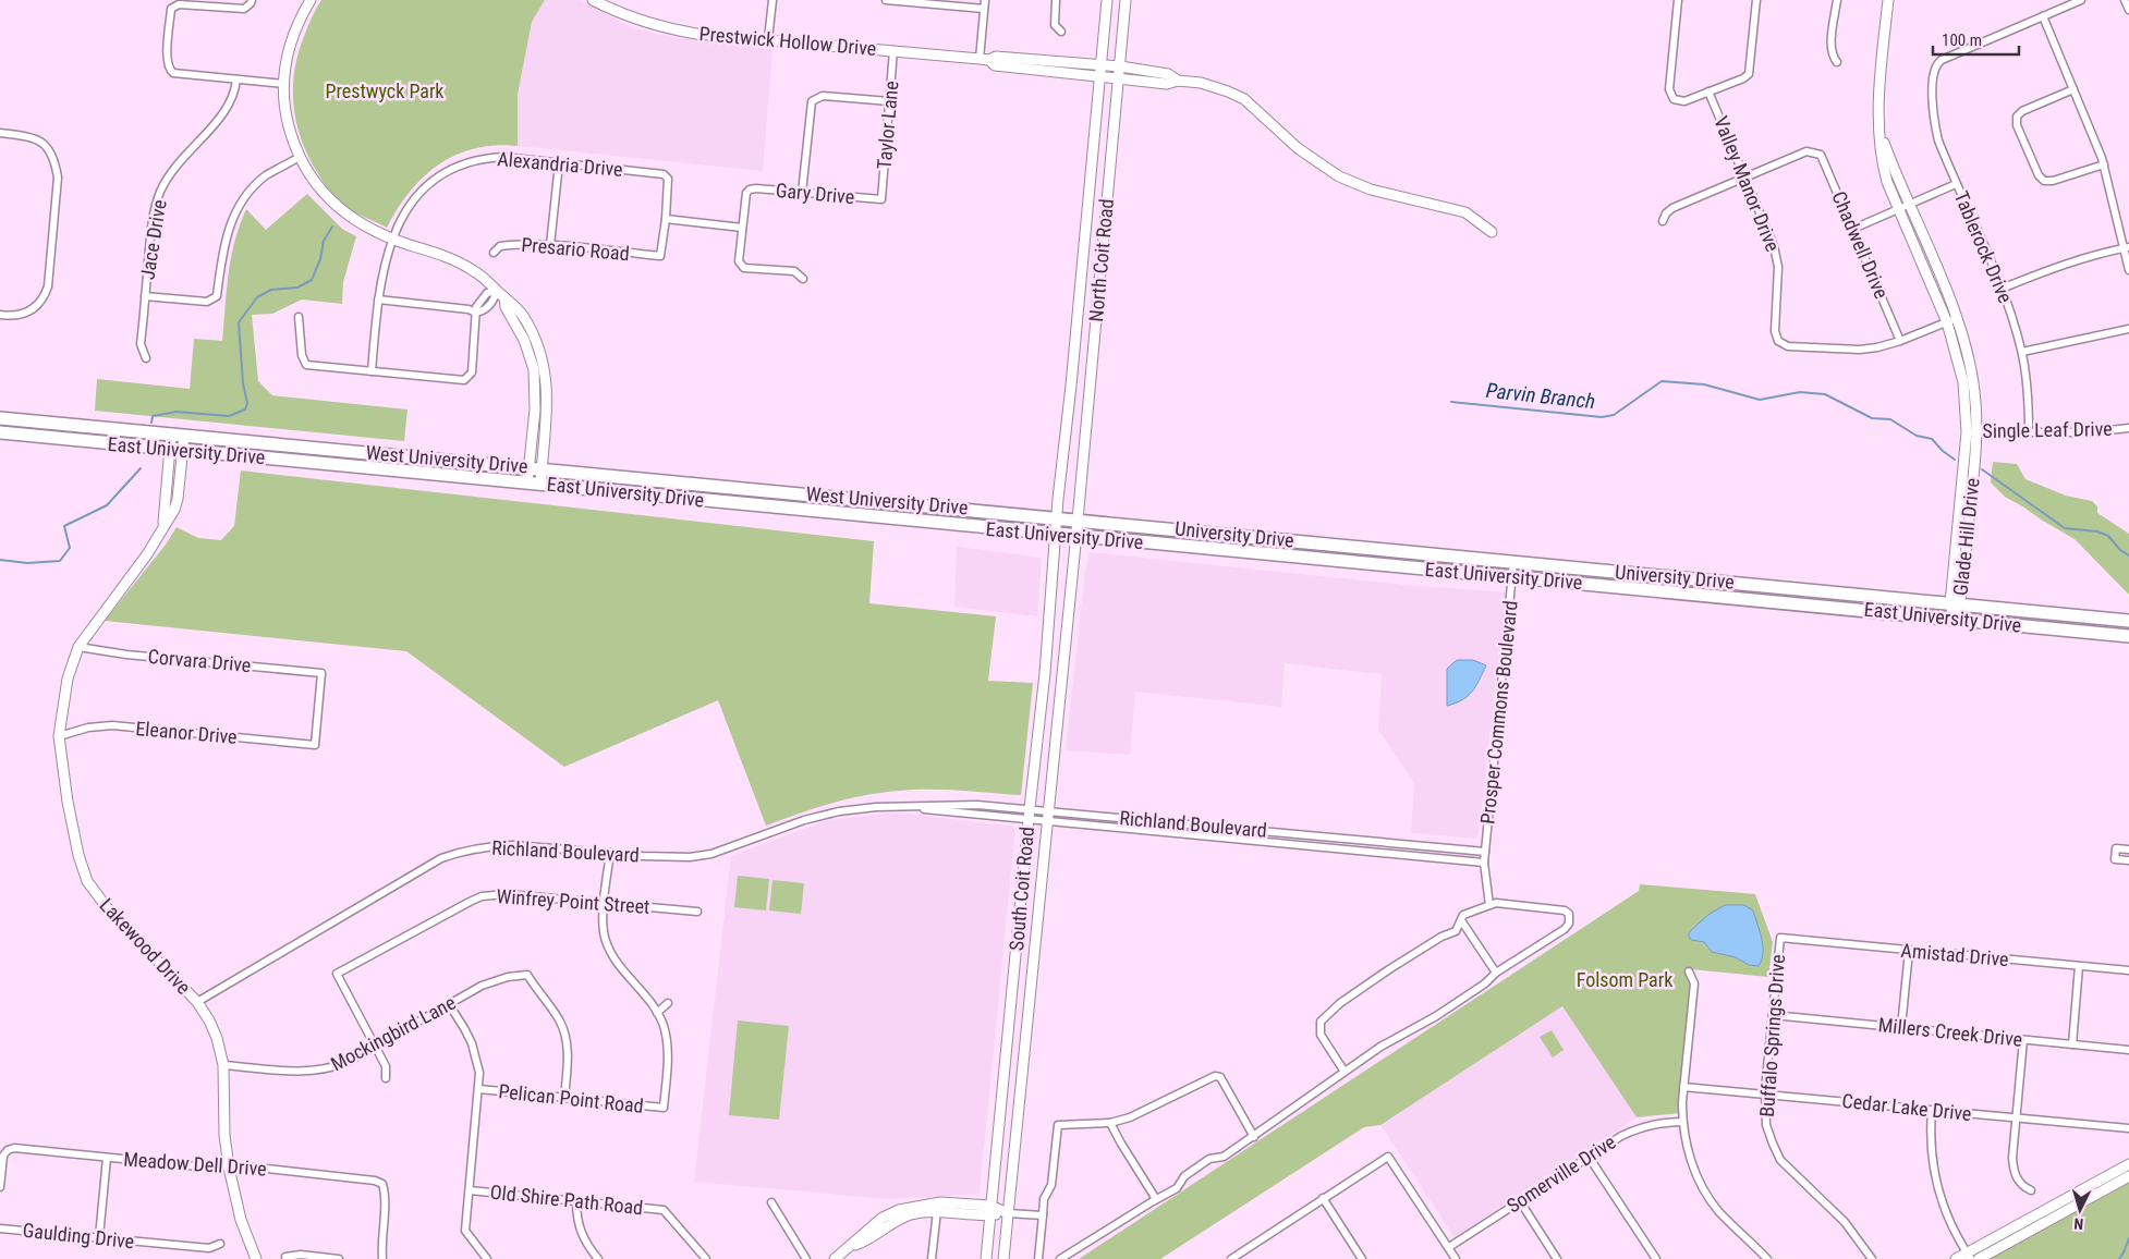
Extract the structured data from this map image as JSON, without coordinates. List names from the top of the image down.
{
  "streets": {
    "highway": ["East University Drive", "West University Drive", "University Drive"],
    "street": [
      "Prestwick Hollow Drive",
      "Taylor Lane",
      "Alexandria Drive",
      "Valley Manor Drive",
      "Gary Drive",
      "Jace Drive",
      "Chadwell Drive",
      "Tablerock Drive",
      "Presario Road",
      "North Coit Road",
      "Single Leaf Drive",
      "Glade Hill Drive",
      "Corvara Drive",
      "Prosper Commons Boulevard",
      "Eleanor Drive",
      "Richland Boulevard",
      "South Coit Road",
      "Winfrey Point Street",
      "Lakewood Drive",
      "Amistad Drive",
      "Millers Creek Drive",
      "Mockingbird Lane",
      "Buffalo Springs Drive",
      "Pelican Point Road",
      "Cedar Lake Drive",
      "Meadow Dell Drive",
      "Somerville Drive",
      "Old Shire Path Road",
      "Gaulding Drive"
    ]
  },
  "crossings": [
    ["Prestwick Hollow Drive", "Taylor Lane"],
    ["Prestwick Hollow Drive", "North Coit Road"],
    ["Taylor Lane", "Gary Drive"],
    ["Alexandria Drive", "Presario Road"],
    ["Valley Manor Drive", "Chadwell Drive"],
    ["Tablerock Drive", "Single Leaf Drive"],
    ["North Coit Road", "West University Drive"],
    ["North Coit Road", "University Drive"],
    ["North Coit Road", "South Coit Road"],
    ["Single Leaf Drive", "Glade Hill Drive"],
    ["East University Drive", "Glade Hill Drive"],
    ["East University Drive", "Prosper Commons Boulevard"],
    ["East University Drive", "South Coit Road"],
    ["East University Drive", "Lakewood Drive"],
    ["West University Drive", "University Drive"],
    ["West University Drive", "South Coit Road"],
    ["West University Drive", "Lakewood Drive"],
    ["University Drive", "Glade Hill Drive"],
    ["University Drive", "Prosper Commons Boulevard"],
    ["University Drive", "South Coit Road"],
    ["Corvara Drive", "Eleanor Drive"],
    ["Corvara Drive", "Lakewood Drive"],
    ["Prosper Commons Boulevard", "Richland Boulevard"],
    ["Eleanor Drive", "Lakewood Drive"],
    ["Richland Boulevard", "South Coit Road"],
    ["Richland Boulevard", "Lakewood Drive"],
    ["Winfrey Point Street", "Mockingbird Lane"],
    ["Lakewood Drive", "Mockingbird Lane"],
    ["Lakewood Drive", "Meadow Dell Drive"],
    ["Amistad Drive", "Buffalo Springs Drive"],
    ["Millers Creek Drive", "Buffalo Springs Drive"],
    ["Mockingbird Lane", "Pelican Point Road"],
    ["Buffalo Springs Drive", "Cedar Lake Drive"]
  ],
  "water": ["Parvin Branch"],
  "parks": ["Prestwyck Park", "Folsom Park"],
  "scale_bar": "100 m",
  "north": "bottom"
}
